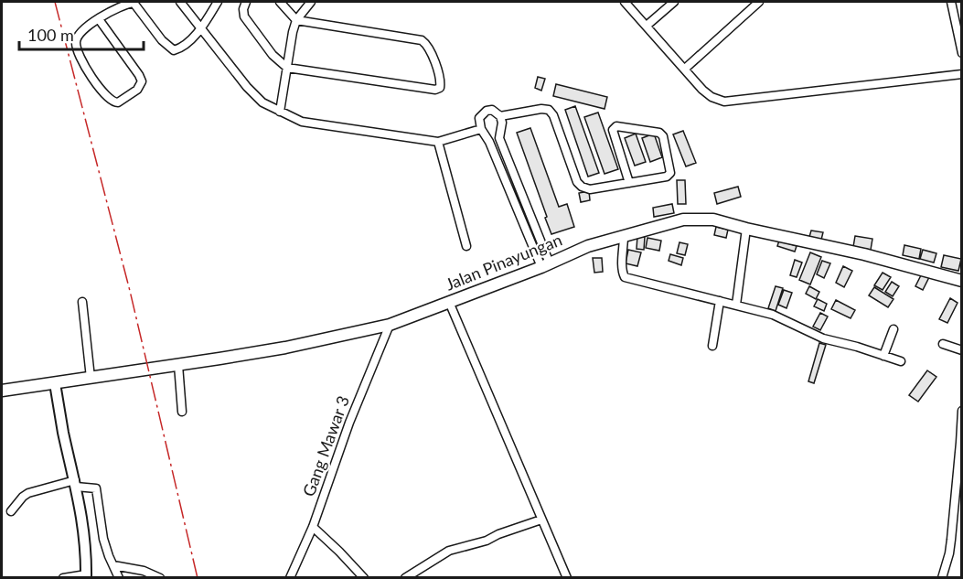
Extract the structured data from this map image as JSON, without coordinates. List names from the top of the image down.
{
  "streets": {
    "main road": ["Jalan Pinayungan"],
    "street": ["Gang Mawar 3"]
  },
  "crossings": [
    ["Jalan Pinayungan", "Gang Mawar 3"]
  ],
  "scale_bar": "100 m"
}
